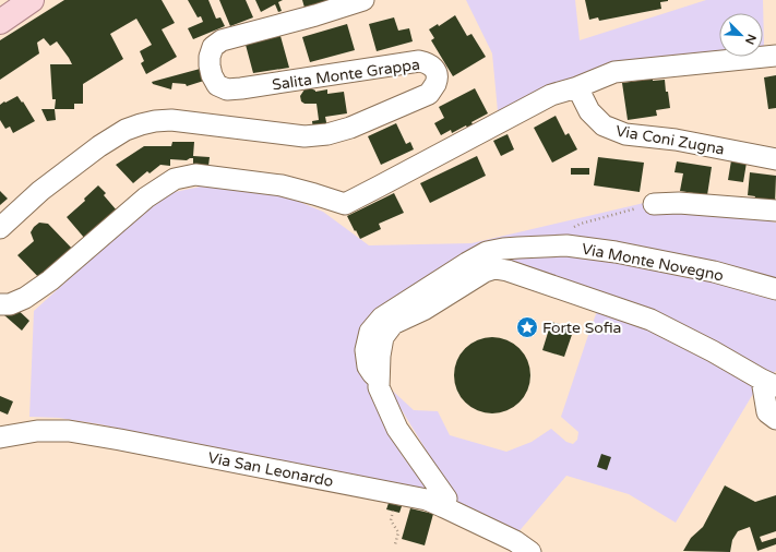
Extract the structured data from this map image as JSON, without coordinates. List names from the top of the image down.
{
  "streets": {
    "street": [
      "Salita Monte Grappa",
      "Via Coni Zugna",
      "Via Monte Novegno",
      "Via San Leonardo"
    ]
  },
  "crossings": [
    ["Via Monte Novegno", "Via San Leonardo"]
  ],
  "places": {
    "place": ["Forte Sofia"]
  },
  "north": "bottom right"
}
